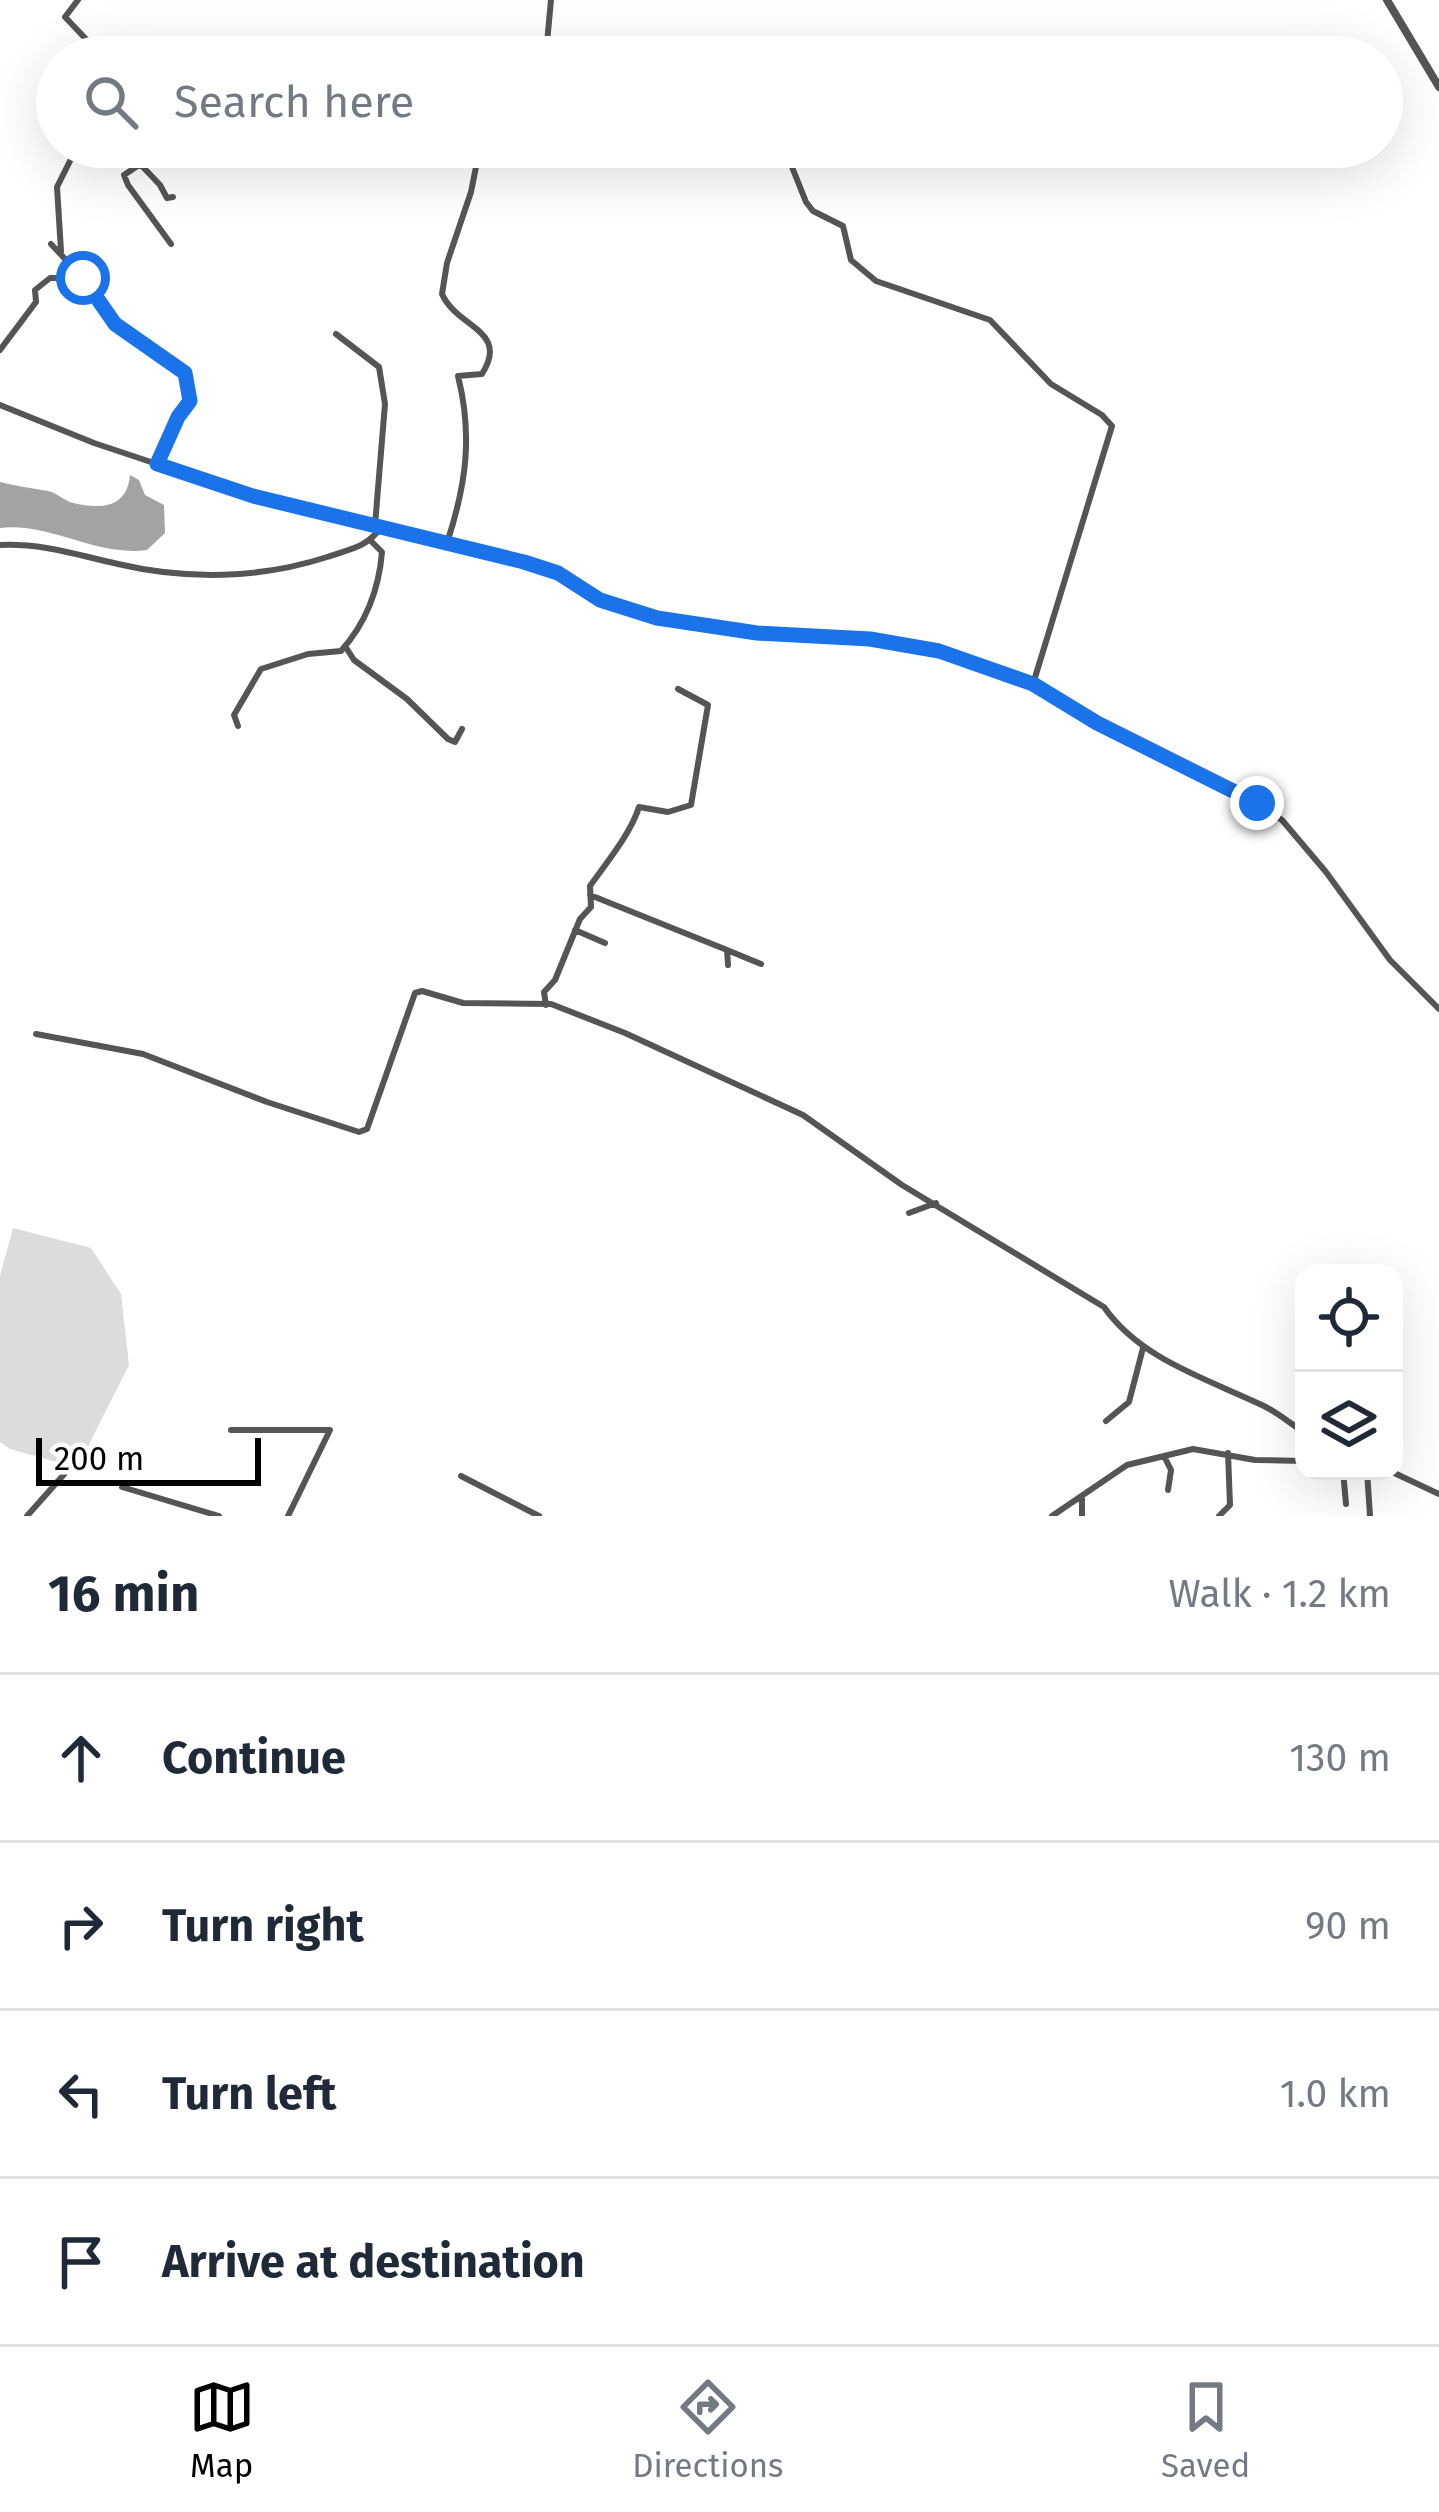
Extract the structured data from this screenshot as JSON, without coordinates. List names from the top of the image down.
{
  "scale_bar": "200 m",
  "page": {
    "search": "Search here",
    "scale": "200 m",
    "heading": ["16 min", "Walk · 1.2 km"],
    "list": [
      ["Continue", "130 m"],
      ["Turn right", "90 m"],
      ["Turn left", "1.0 km"],
      "Arrive at destination"
    ],
    "nav": ["Map", "Directions", "Saved"]
  }
}
